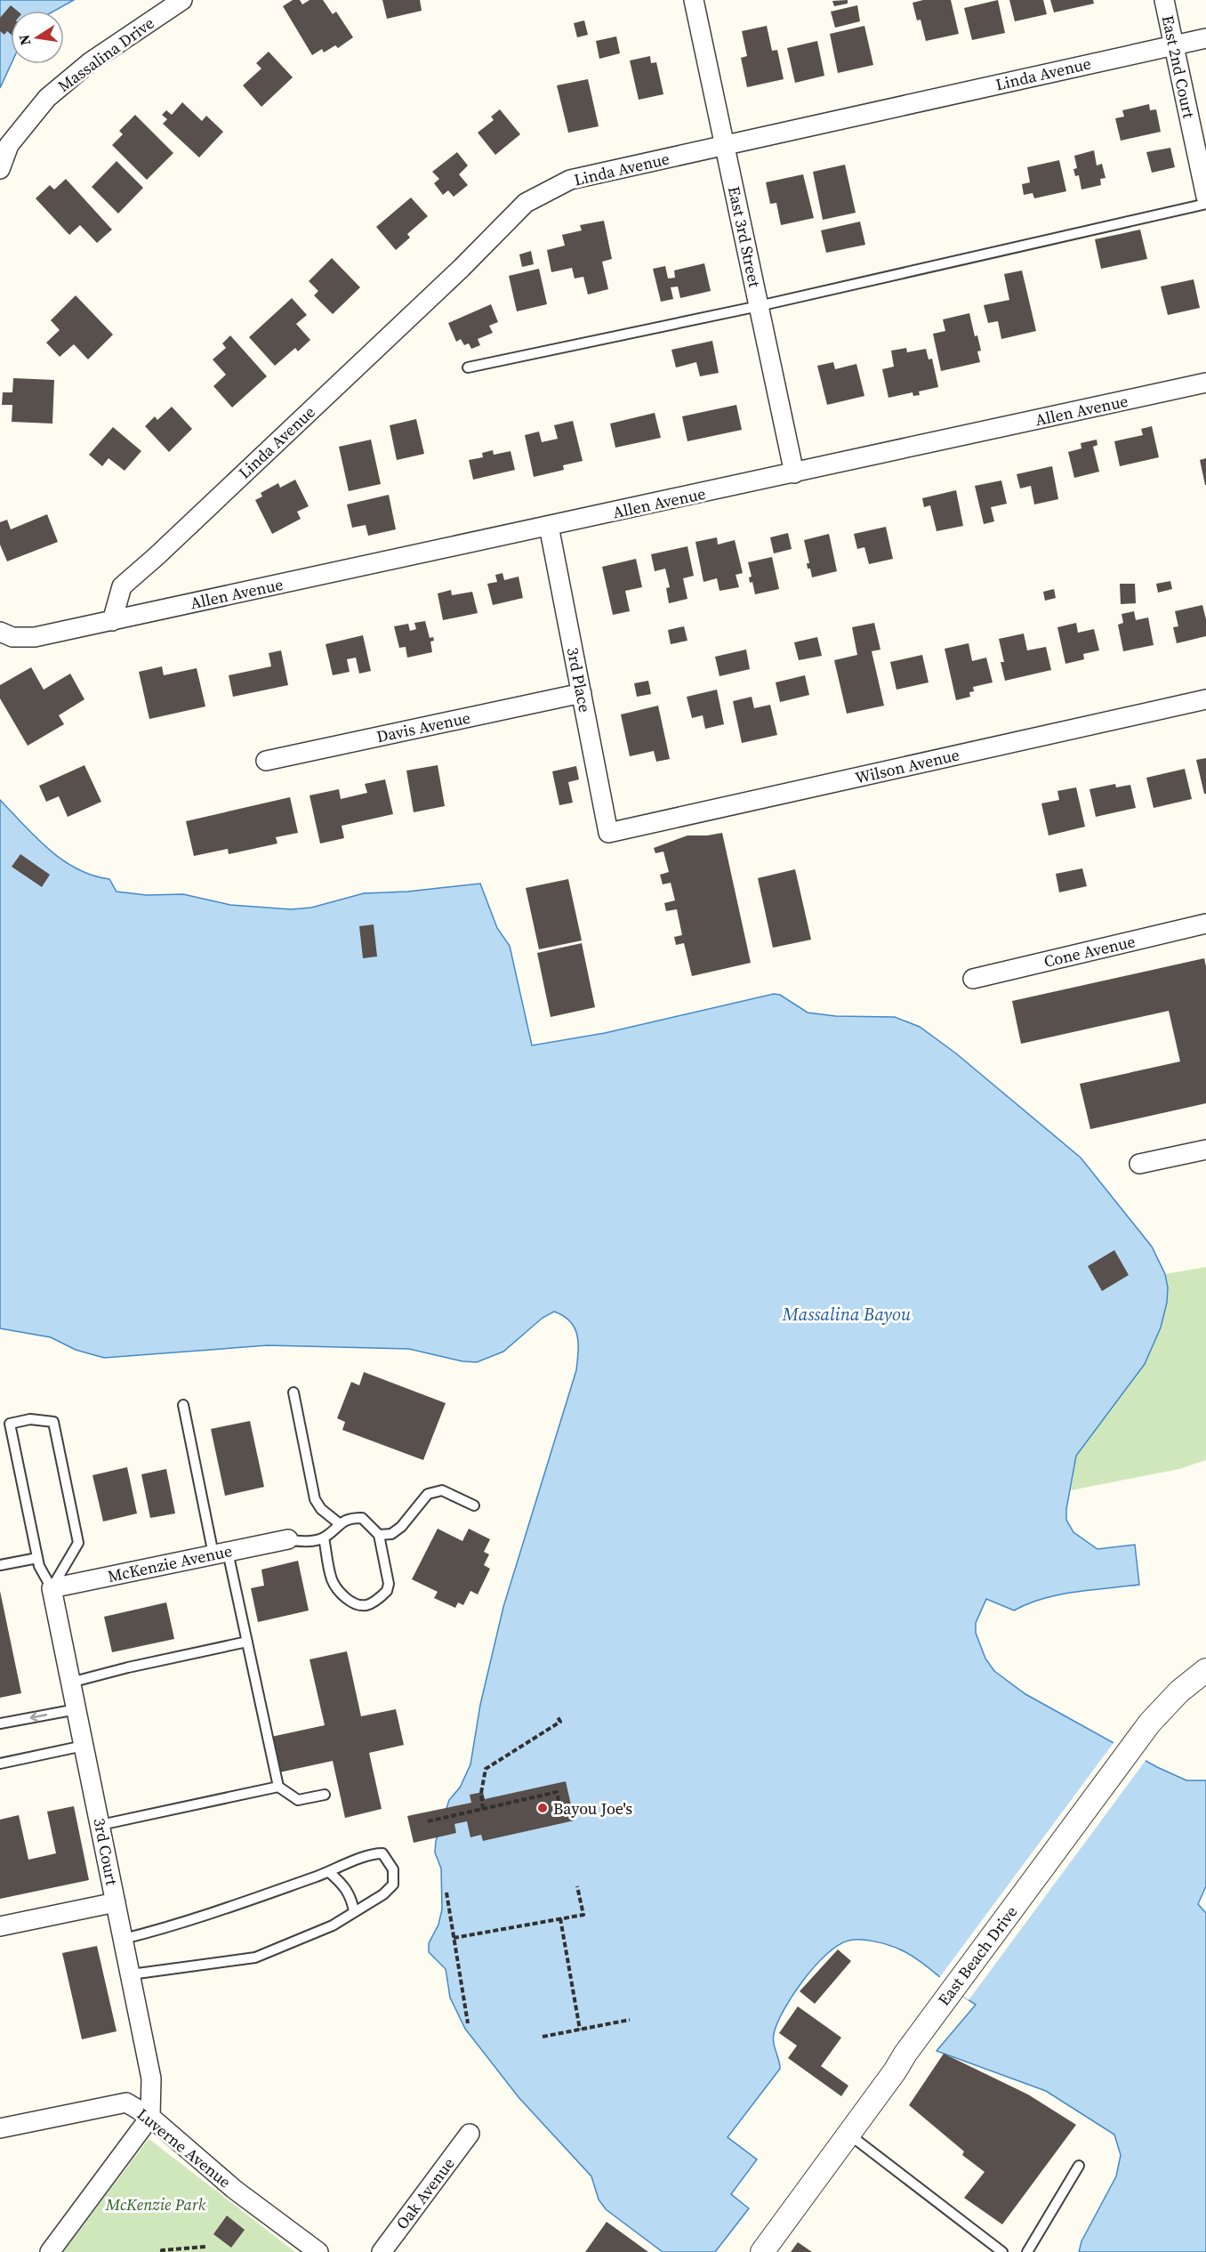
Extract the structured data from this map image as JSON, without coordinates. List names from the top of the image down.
{
  "streets": {
    "street": [
      "Massalina Drive",
      "East 2nd Court",
      "Linda Avenue",
      "East 3rd Street",
      "Allen Avenue",
      "3rd Place",
      "Davis Avenue",
      "Wilson Avenue",
      "Cone Avenue",
      "McKenzie Avenue",
      "3rd Court",
      "East Beach Drive",
      "Luverne Avenue",
      "Oak Avenue"
    ]
  },
  "crossings": [
    ["East 2nd Court", "Linda Avenue"],
    ["Linda Avenue", "East 3rd Street"],
    ["Linda Avenue", "Allen Avenue"],
    ["East 3rd Street", "Allen Avenue"],
    ["Allen Avenue", "3rd Place"],
    ["3rd Place", "Davis Avenue"],
    ["3rd Place", "Wilson Avenue"],
    ["McKenzie Avenue", "3rd Court"],
    ["3rd Court", "Luverne Avenue"]
  ],
  "water": ["Massalina Bayou"],
  "parks": ["McKenzie Park"],
  "places": ["Bayou Joe's"],
  "north": "left"
}
